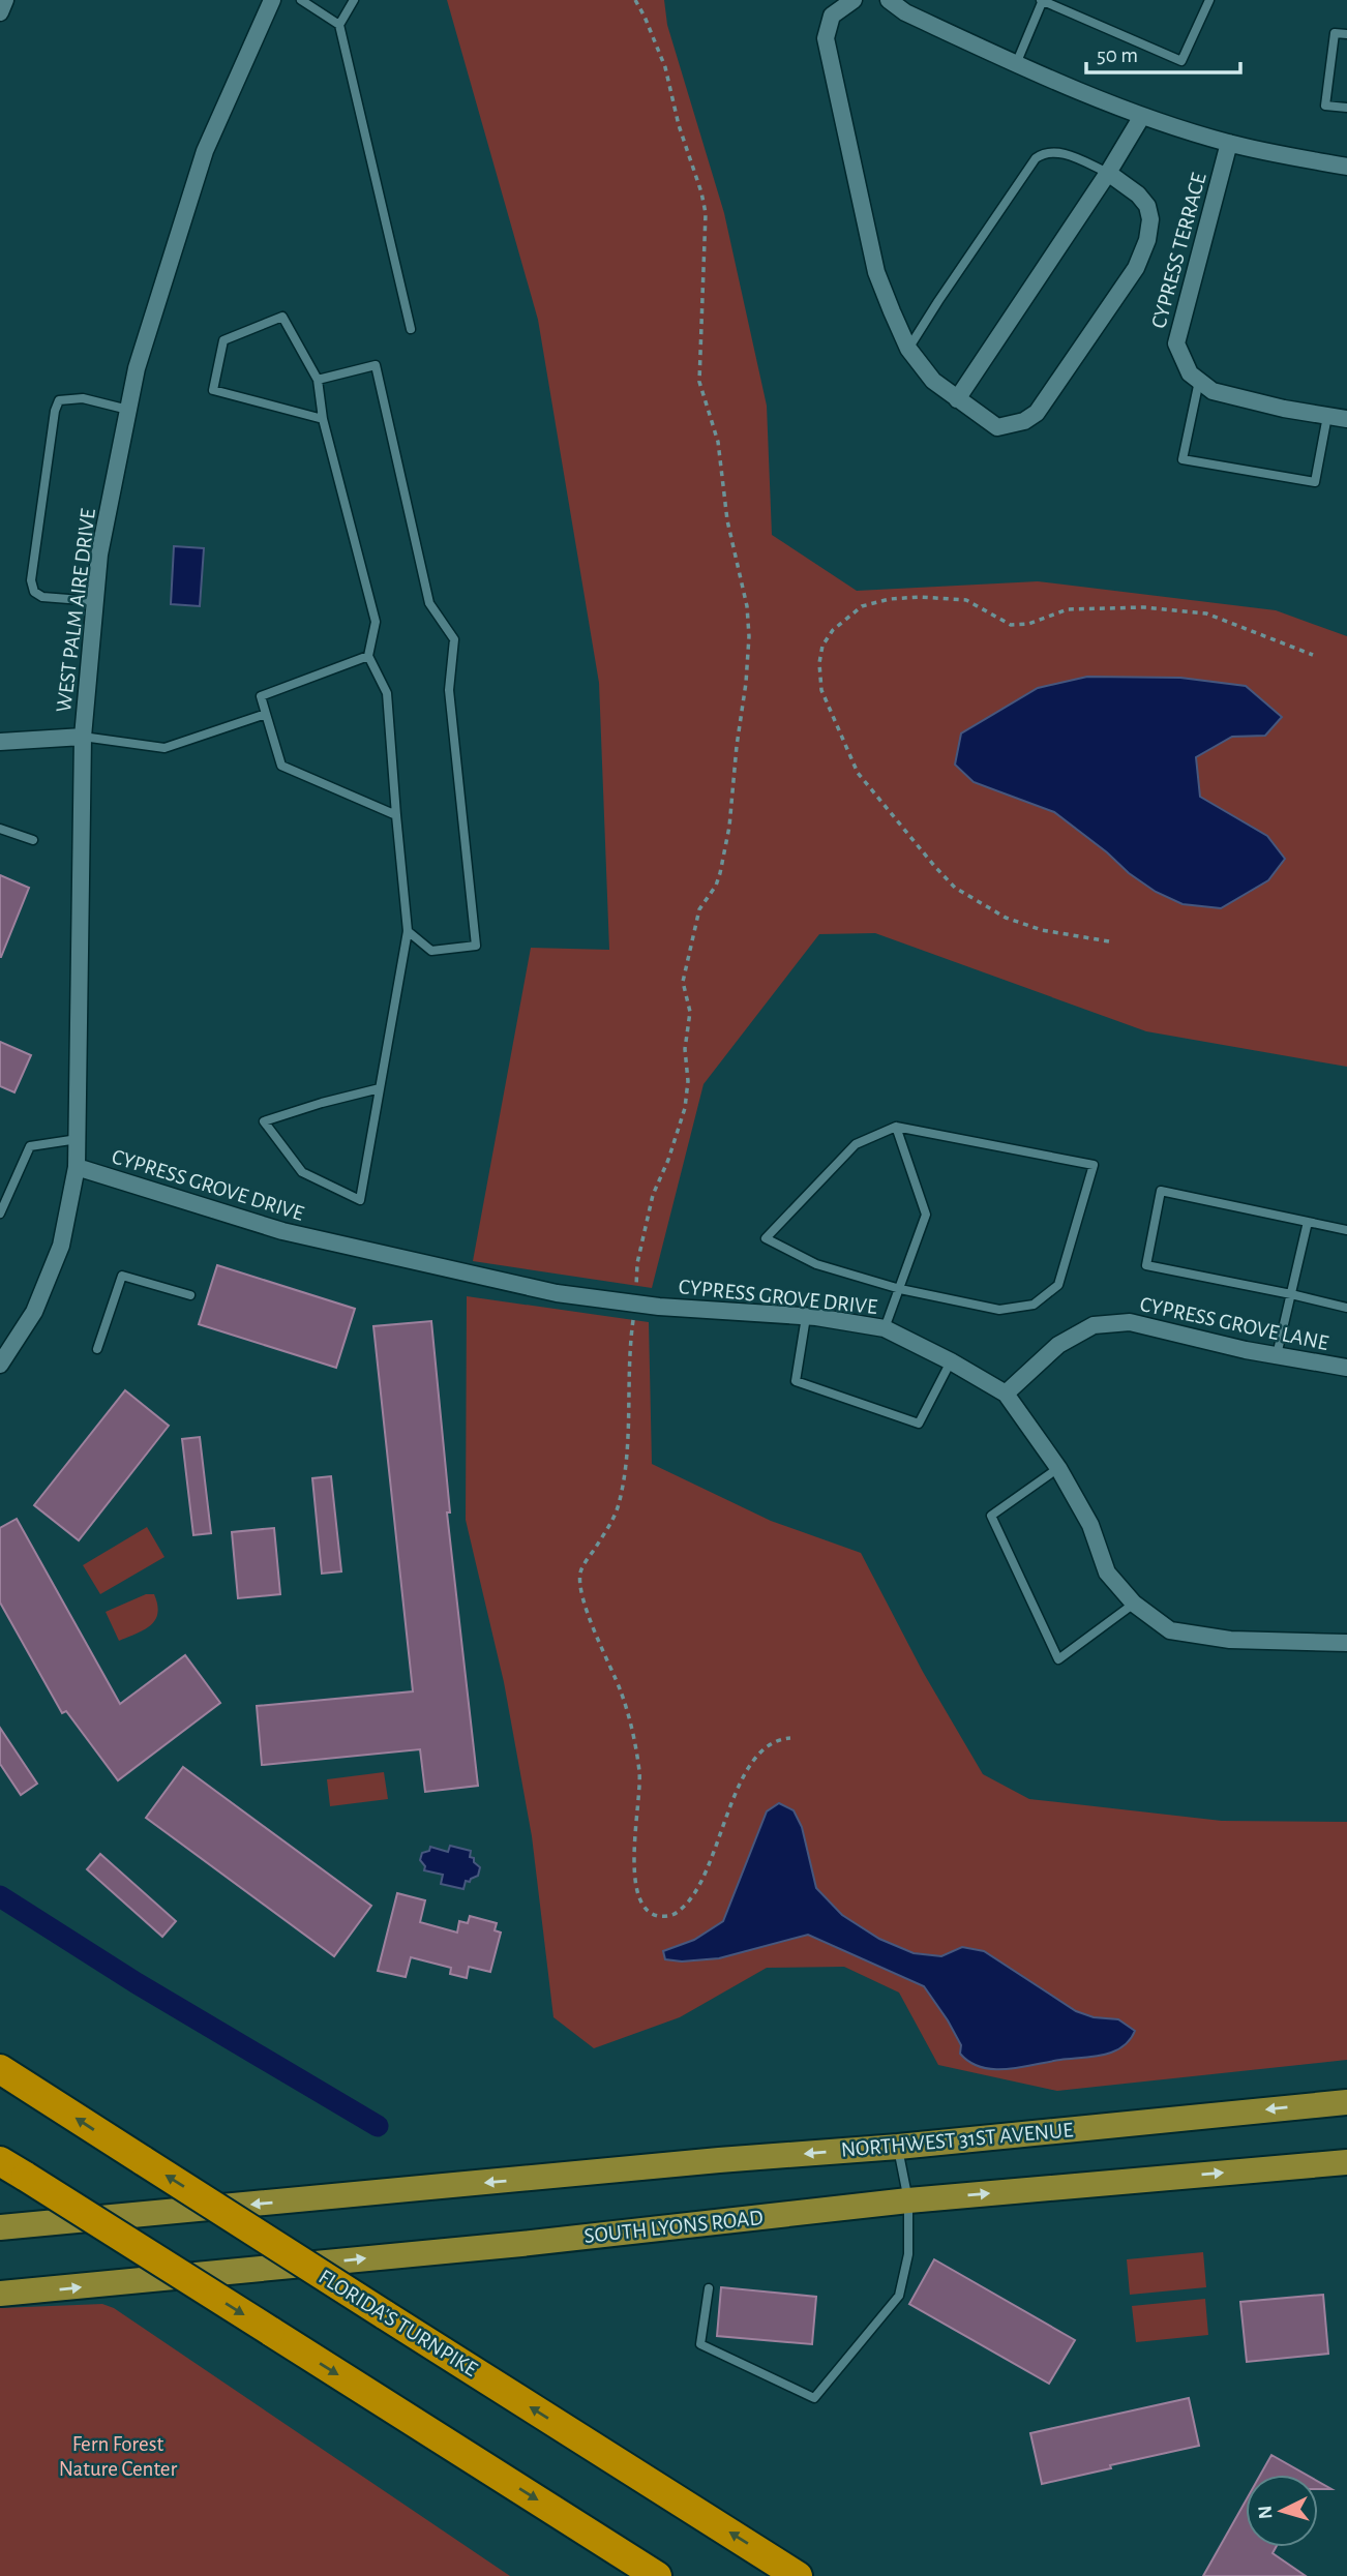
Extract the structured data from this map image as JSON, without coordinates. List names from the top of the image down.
{
  "streets": {
    "highway": ["FLORIDA'S TURNPIKE"],
    "main road": ["NORTHWEST 31ST AVENUE", "SOUTH LYONS ROAD"],
    "street": [
      "CYPRESS TERRACE",
      "WEST PALM AIRE DRIVE",
      "CYPRESS GROVE DRIVE",
      "CYPRESS GROVE LANE"
    ]
  },
  "crossings": [
    ["WEST PALM AIRE DRIVE", "CYPRESS GROVE DRIVE"],
    ["CYPRESS GROVE DRIVE", "CYPRESS GROVE LANE"]
  ],
  "one_way": ["NORTHWEST 31ST AVENUE", "SOUTH LYONS ROAD"],
  "parks": ["Fern Forest Nature Center"],
  "scale_bar": "50 m",
  "north": "left"
}
